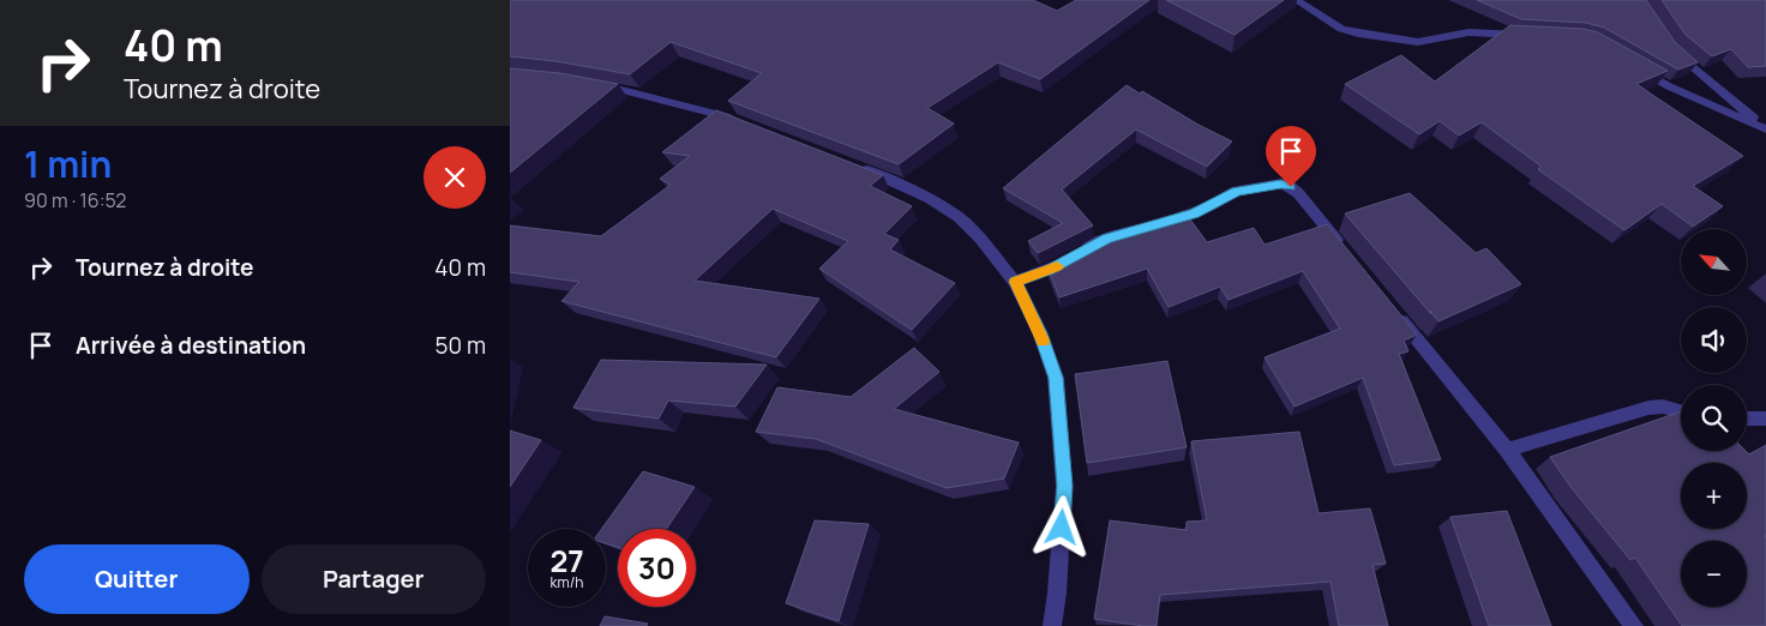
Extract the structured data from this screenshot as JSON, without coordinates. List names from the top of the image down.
{
  "north": "top left",
  "page": {
    "turn": ["40 m", "Tournez à droite"],
    "heading": ["1 min", "90 m · 16:52"],
    "list": [
      {
        "name": "Tournez à droite",
        "value": "40 m"
      },
      {
        "name": "Arrivée à destination",
        "value": "50 m"
      }
    ],
    "map_buttons": ["+", "−"],
    "speed": "27 km/h",
    "limit": "30",
    "buttons": ["Quitter", "Partager"]
  }
}
